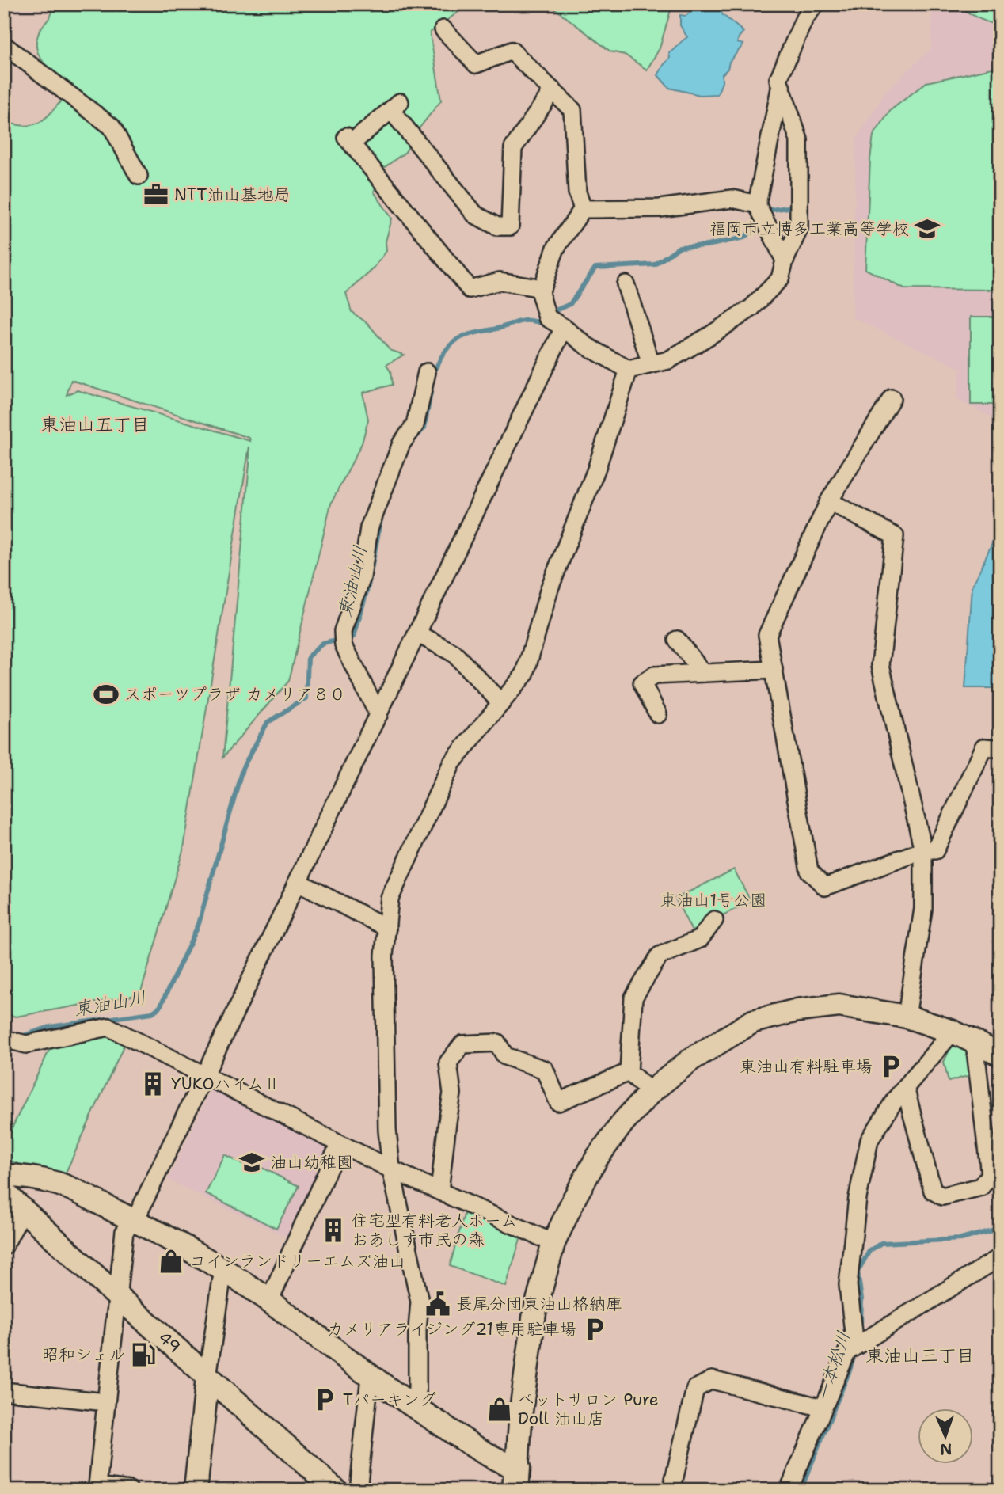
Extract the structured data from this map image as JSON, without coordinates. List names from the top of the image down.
{
  "streets": {
    "street": ["49"]
  },
  "districts": ["東油山五丁目", "東油山三丁目"],
  "water": ["東油山川", "一本松川"],
  "parks": ["東油山1号公園"],
  "places": {
    "office": ["NTT油山基地局"],
    "school or university": ["福岡市立博多工業高等学校", "油山幼稚園"],
    "sports": ["スポーツプラザ カメリア８０"],
    "parking": ["東油山有料駐車場", "カメリアライジング21専用駐車場", "Tパーキング"],
    "building": ["YUKOハイムⅡ", "住宅型有料老人ホーム おあしす市民の森"],
    "shop": ["コインランドリーエムズ油山", "ペットサロン Pure Doll 油山店"],
    "public building": ["長尾分団東油山格納庫"],
    "fuel station": ["昭和シェル"]
  },
  "north": "bottom"
}
